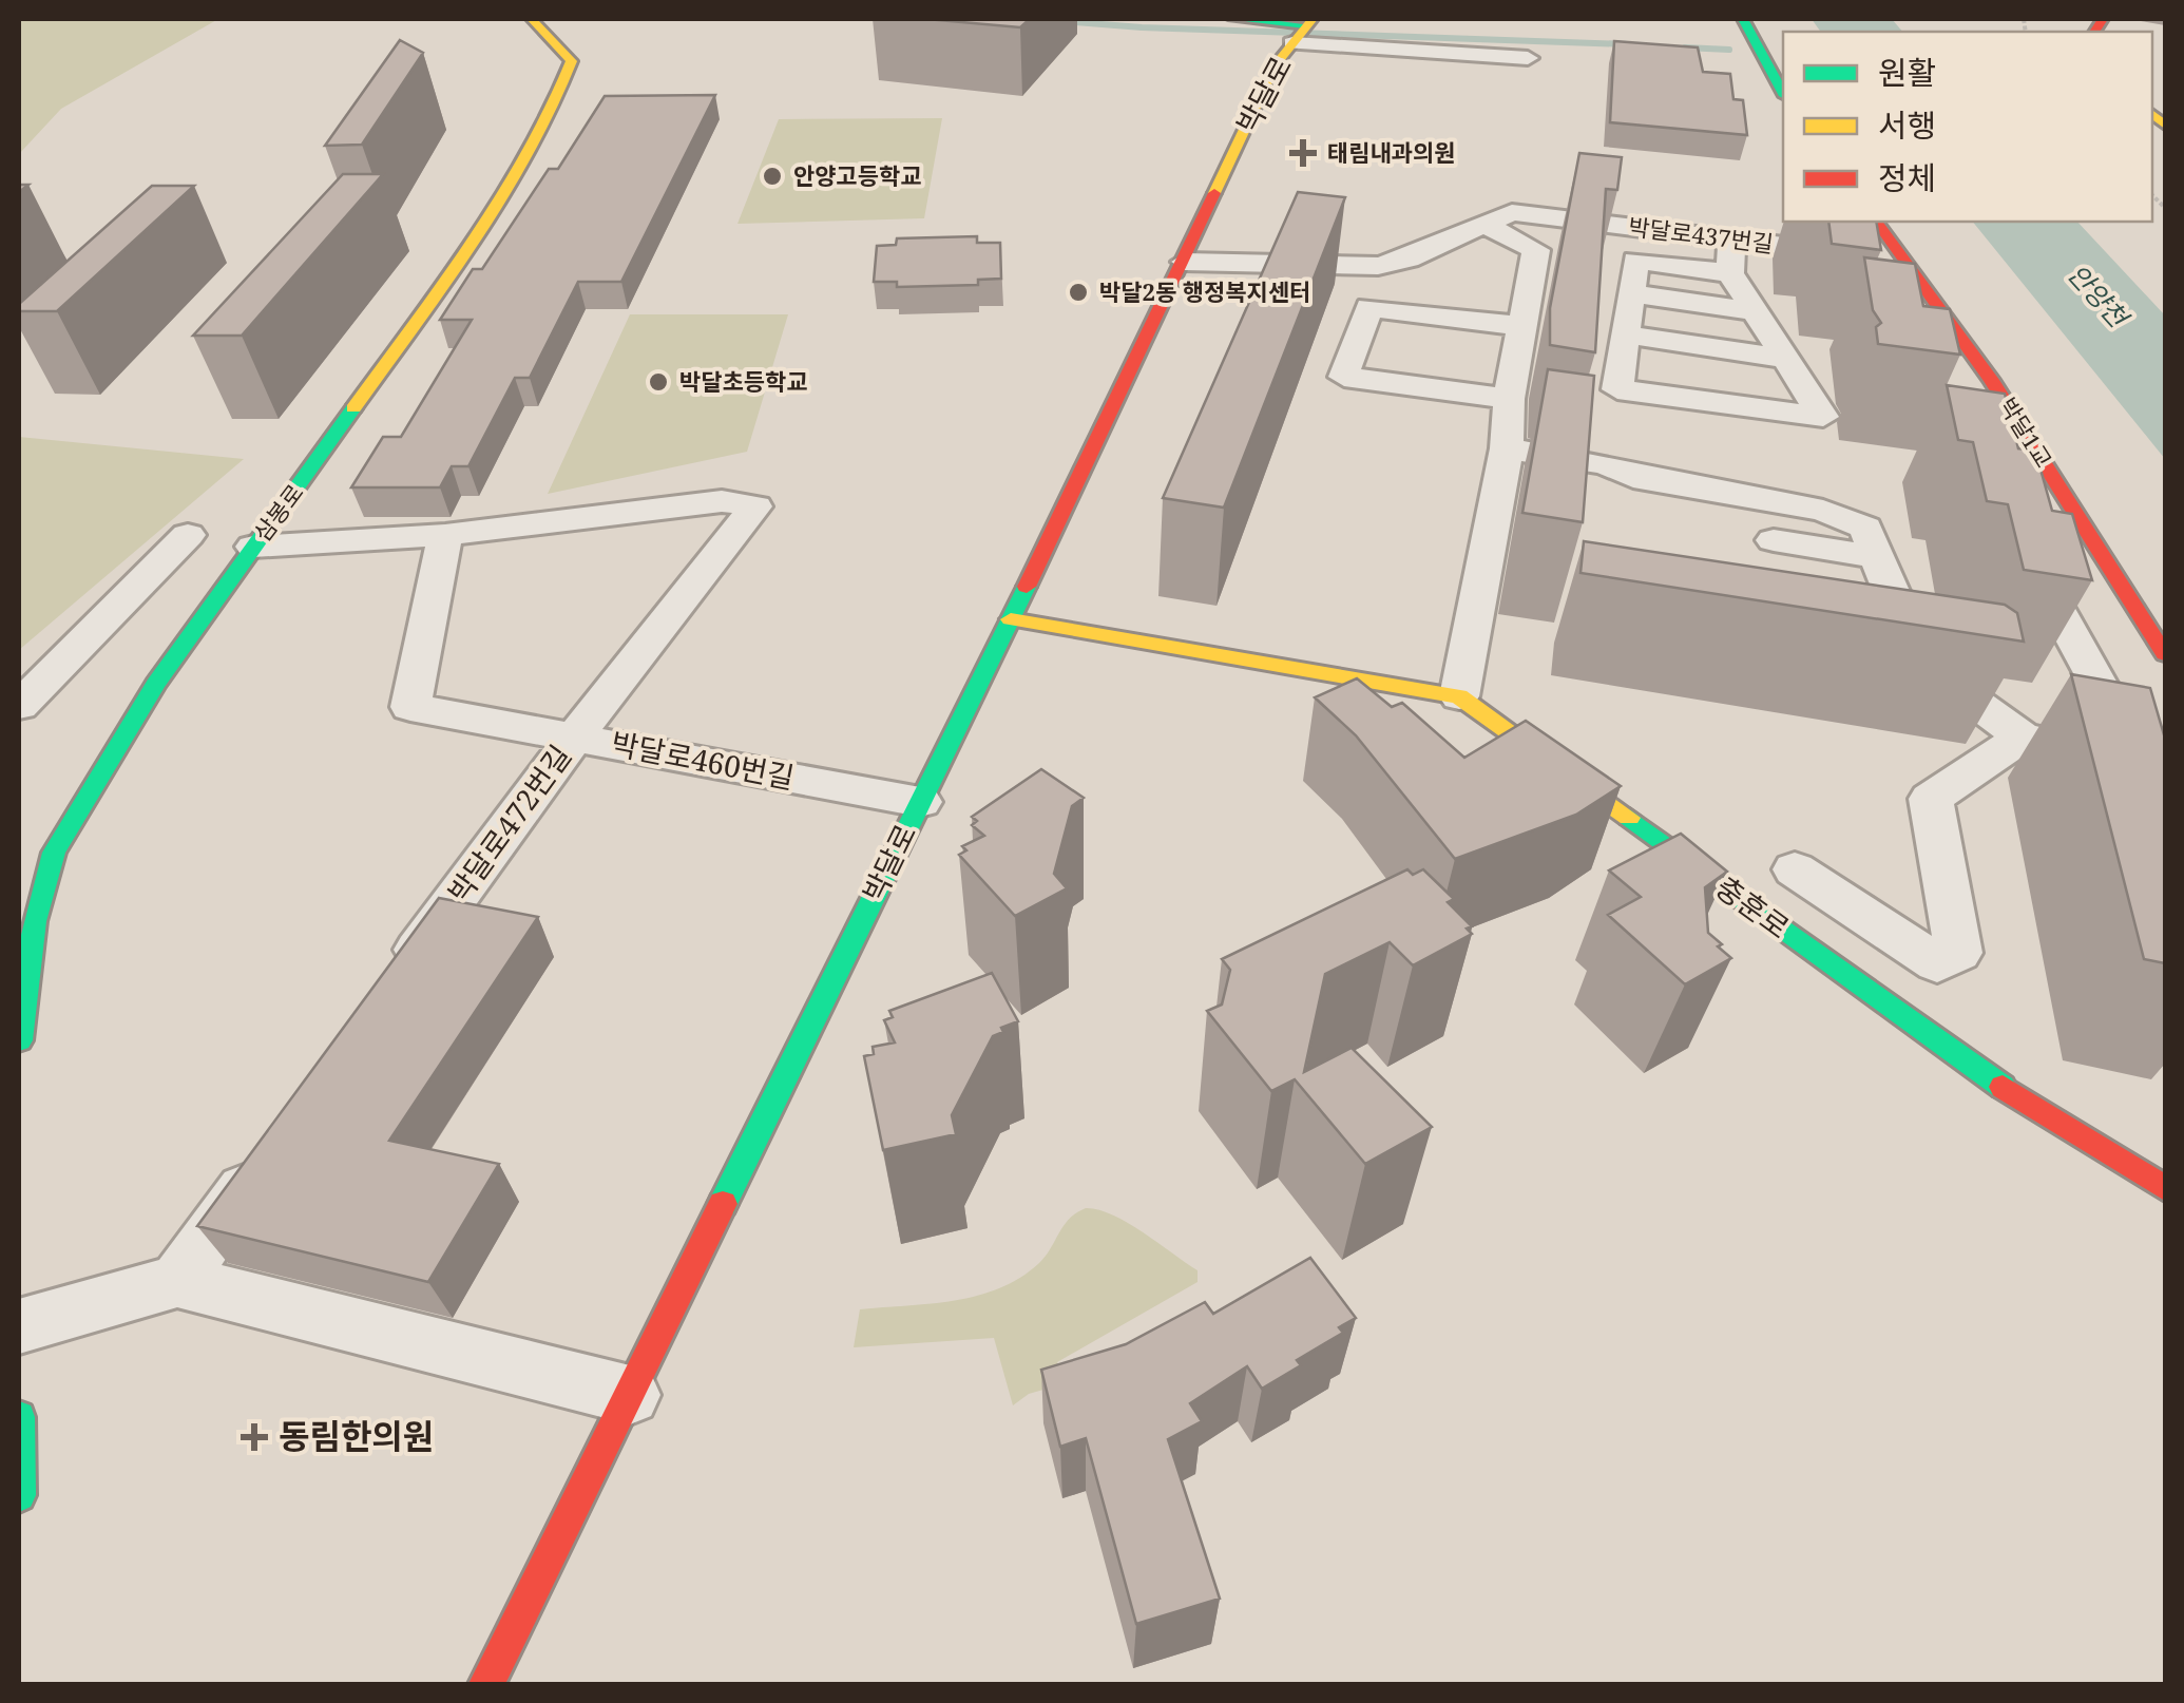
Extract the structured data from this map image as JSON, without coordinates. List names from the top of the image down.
{
  "streets": {
    "street": [
      "박달로",
      "박달로437번길",
      "박달1교",
      "삼봉로",
      "박달로460번길",
      "박달로472번길",
      "충훈로"
    ]
  },
  "crossings": [
    ["박달로", "박달로437번길"],
    ["박달로", "박달로460번길"],
    ["박달로", "충훈로"],
    ["박달로460번길", "박달로472번길"]
  ],
  "water": ["안양천"],
  "places": {
    "health": ["태림내과의원", "동림한의원"],
    "other": ["안양고등학교", "박달2동 행정복지센터", "박달초등학교"]
  },
  "legend": ["원활", "서행", "정체"]
}
